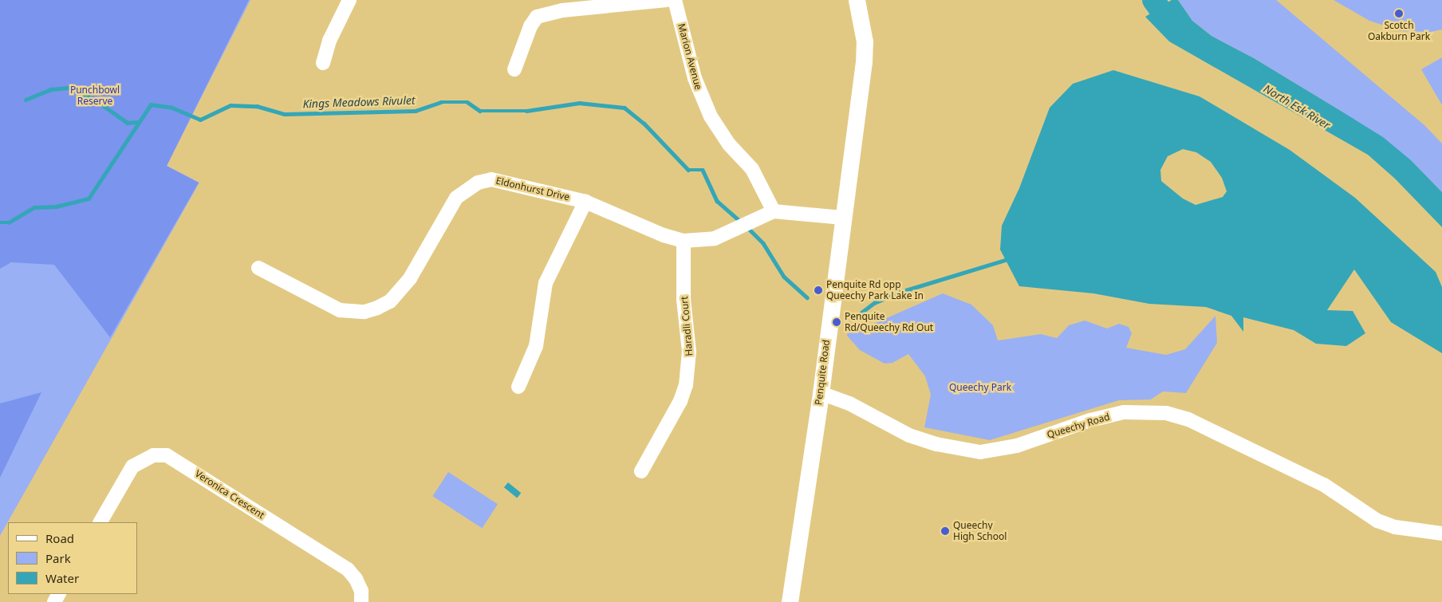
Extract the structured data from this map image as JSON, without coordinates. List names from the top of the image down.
{
  "streets": {
    "street": [
      "Marion Avenue",
      "Eldonhurst Drive",
      "Haradli Court",
      "Penquite Road",
      "Queechy Road",
      "Veronica Crescent"
    ]
  },
  "crossings": [
    ["Marion Avenue", "Eldonhurst Drive"],
    ["Eldonhurst Drive", "Haradli Court"],
    ["Eldonhurst Drive", "Penquite Road"],
    ["Penquite Road", "Queechy Road"]
  ],
  "water": ["Kings Meadows Rivulet", "North Esk River"],
  "parks": ["Punchbowl Reserve", "Queechy Park"],
  "places": [
    "Scotch Oakburn Park",
    "Penquite Rd opp Queechy Park Lake In",
    "Penquite Rd/Queechy Rd Out",
    "Queechy High School"
  ],
  "legend": ["Road", "Park", "Water"]
}
